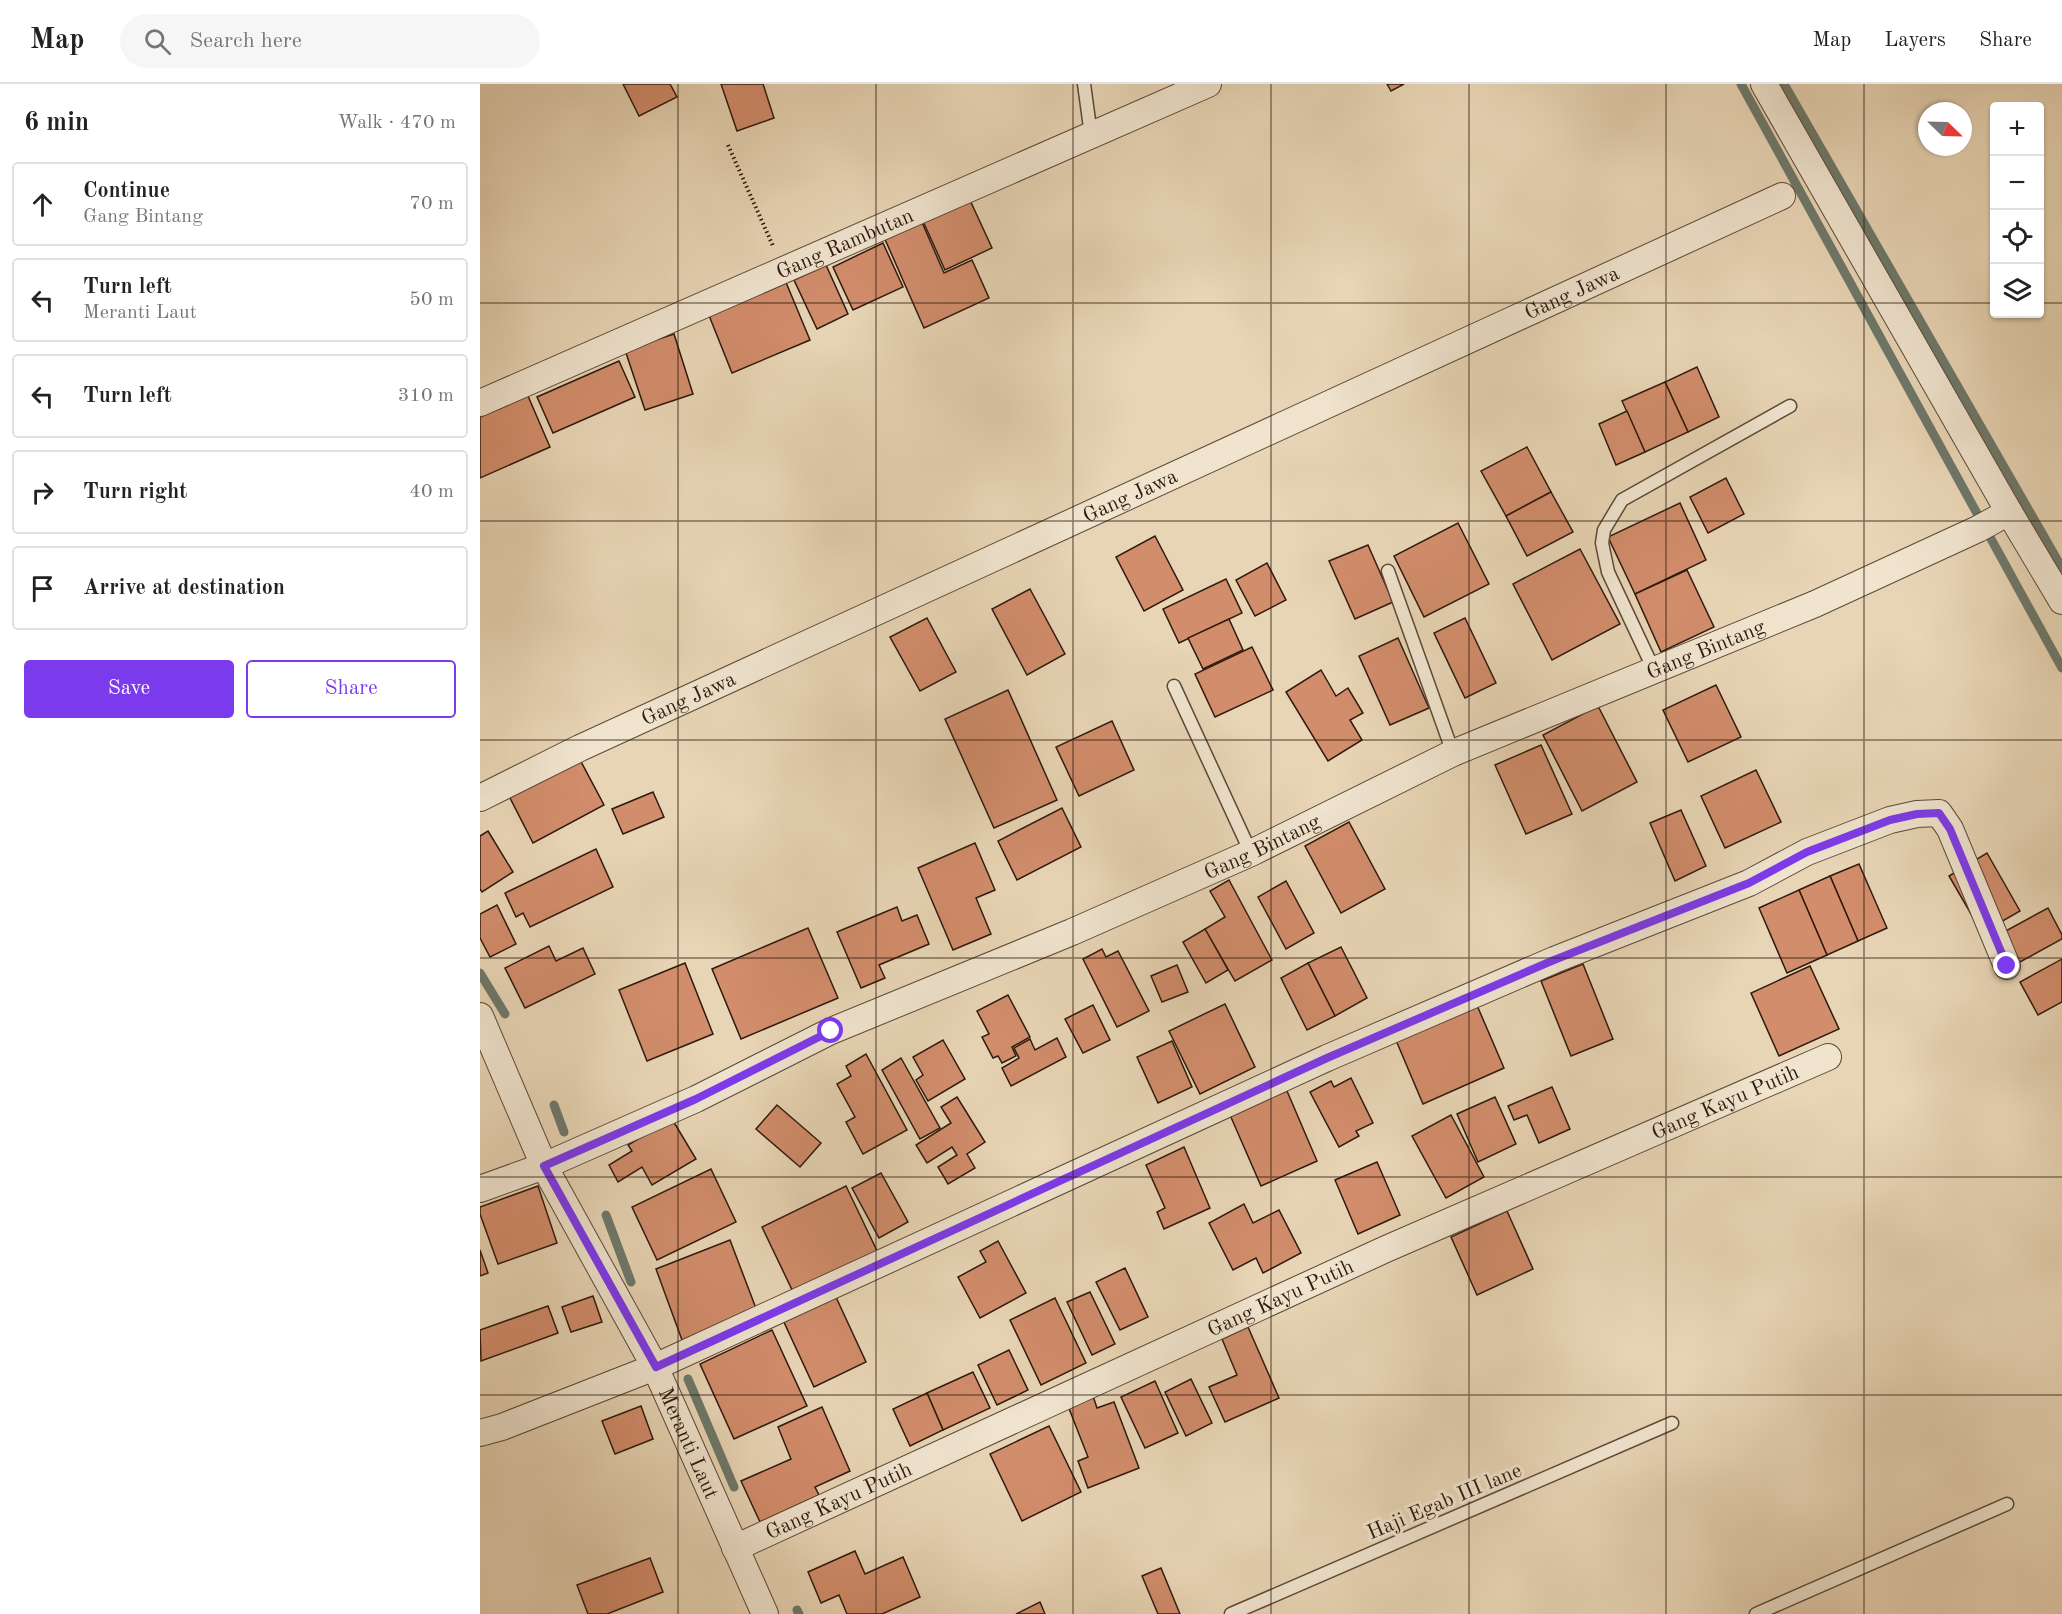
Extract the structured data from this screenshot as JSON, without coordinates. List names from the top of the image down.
{
  "streets": {
    "street": [
      "Gang Rambutan",
      "Gang Jawa",
      "Gang Bintang",
      "Gang Kayu Putih",
      "Meranti Laut"
    ],
    "lane": ["Haji Egab III lane"]
  },
  "crossings": [
    ["Gang Bintang", "Meranti Laut"],
    ["Gang Kayu Putih", "Meranti Laut"]
  ],
  "north": "bottom right",
  "page": {
    "header": "Map",
    "search": "Search here",
    "nav": ["Map", "Layers", "Share"],
    "heading": ["6 min", "Walk · 470 m"],
    "map_buttons": ["+", "−"],
    "list": [
      ["Continue", "Gang Bintang", "70 m"],
      ["Turn left", "Meranti Laut", "50 m"],
      ["Turn left", "310 m"],
      ["Turn right", "40 m"],
      "Arrive at destination"
    ],
    "buttons": ["Save", "Share"]
  }
}
